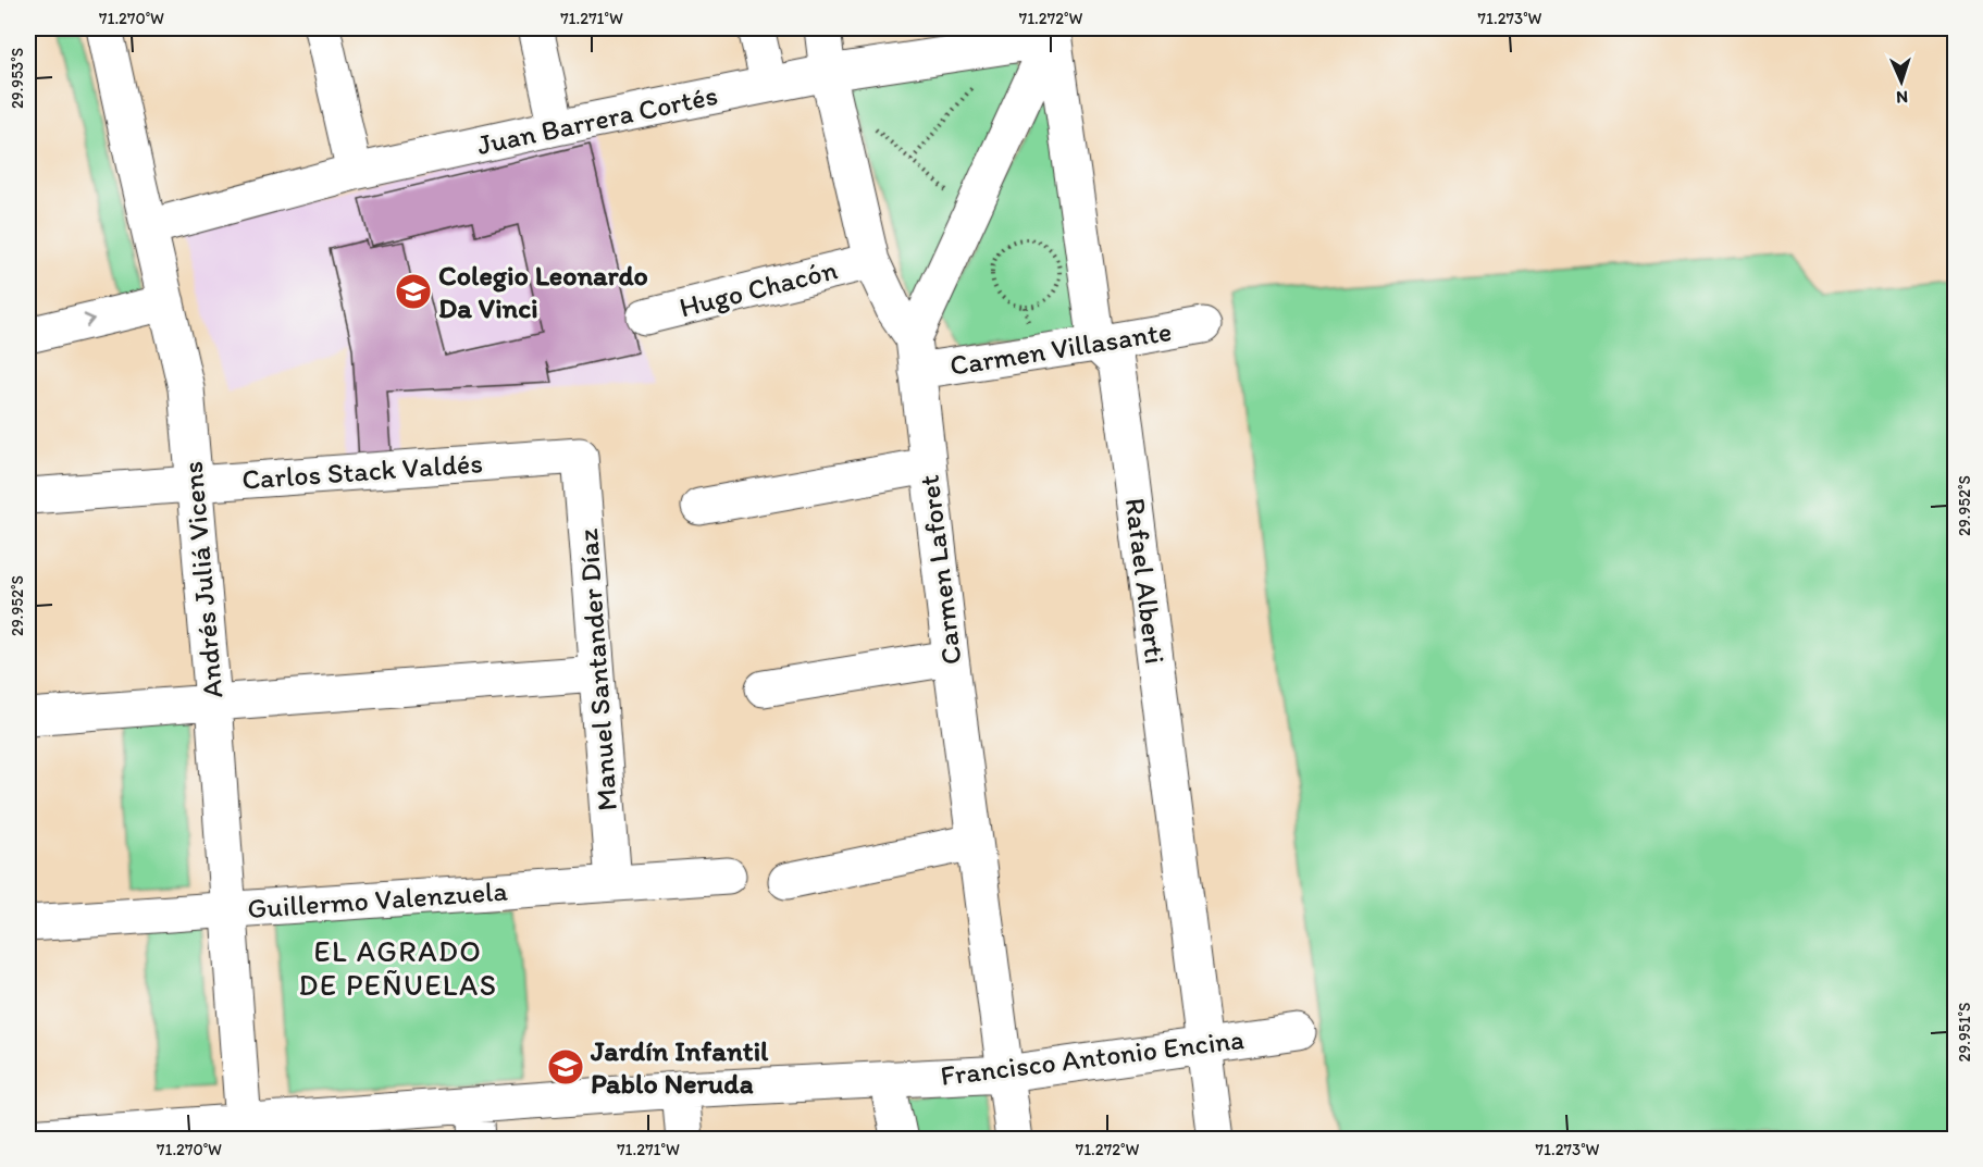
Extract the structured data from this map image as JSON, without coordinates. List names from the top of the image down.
{
  "streets": {
    "street": [
      "Juan Barrera Cortés",
      "Hugo Chacón",
      "Carmen Villasante",
      "Carlos Stack Valdés",
      "Carmen Laforet",
      "Andrés Juliá Vicens",
      "Rafael Alberti",
      "Manuel Santander Díaz",
      "Guillermo Valenzuela",
      "Francisco Antonio Encina"
    ]
  },
  "crossings": [
    ["Juan Barrera Cortés", "Andrés Juliá Vicens"],
    ["Carmen Villasante", "Carmen Laforet"],
    ["Carmen Villasante", "Rafael Alberti"],
    ["Carlos Stack Valdés", "Andrés Juliá Vicens"],
    ["Carlos Stack Valdés", "Manuel Santander Díaz"],
    ["Carmen Laforet", "Francisco Antonio Encina"],
    ["Andrés Juliá Vicens", "Guillermo Valenzuela"],
    ["Andrés Juliá Vicens", "Francisco Antonio Encina"],
    ["Rafael Alberti", "Francisco Antonio Encina"],
    ["Manuel Santander Díaz", "Guillermo Valenzuela"]
  ],
  "districts": ["EL AGRADO DE PEÑUELAS"],
  "places": {
    "school or university": ["Colegio Leonardo Da Vinci", "Jardín Infantil Pablo Neruda"]
  },
  "north": "bottom",
  "coordinates": [
    "71.270°W",
    "71.271°W",
    "71.272°W",
    "71.273°W",
    "29.953°S",
    "29.952°S",
    "29.951°S"
  ]
}
